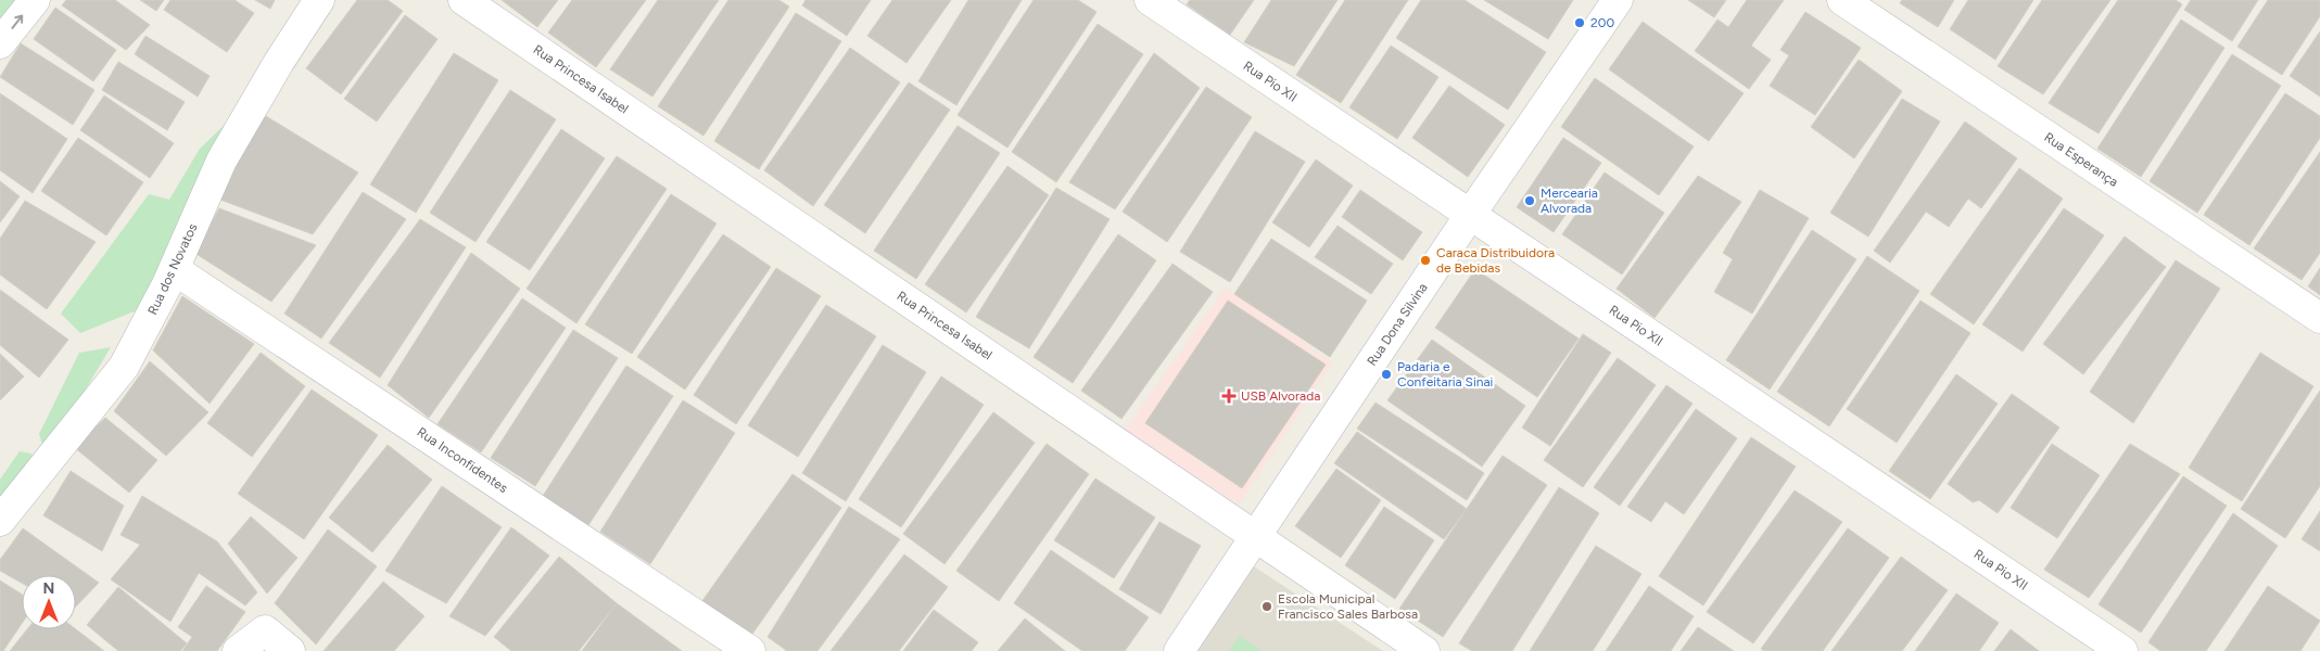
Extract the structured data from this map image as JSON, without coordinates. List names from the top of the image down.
{
  "streets": {
    "street": [
      "Rua Princesa Isabel",
      "Rua Pio XII",
      "Rua Esperança",
      "Rua dos Novatos",
      "Rua Dona Silvina",
      "Rua Inconfidentes"
    ]
  },
  "crossings": [
    ["Rua Princesa Isabel", "Rua Dona Silvina"],
    ["Rua Pio XII", "Rua Dona Silvina"],
    ["Rua dos Novatos", "Rua Inconfidentes"]
  ],
  "places": {
    "other": [
      "200",
      "Mercearia Alvorada",
      "Caraca Distribuidora de Bebidas",
      "Padaria e Confeitaria Sinai",
      "Escola Municipal Francisco Sales Barbosa"
    ],
    "health": ["USB Alvorada"]
  },
  "north": "top"
}
